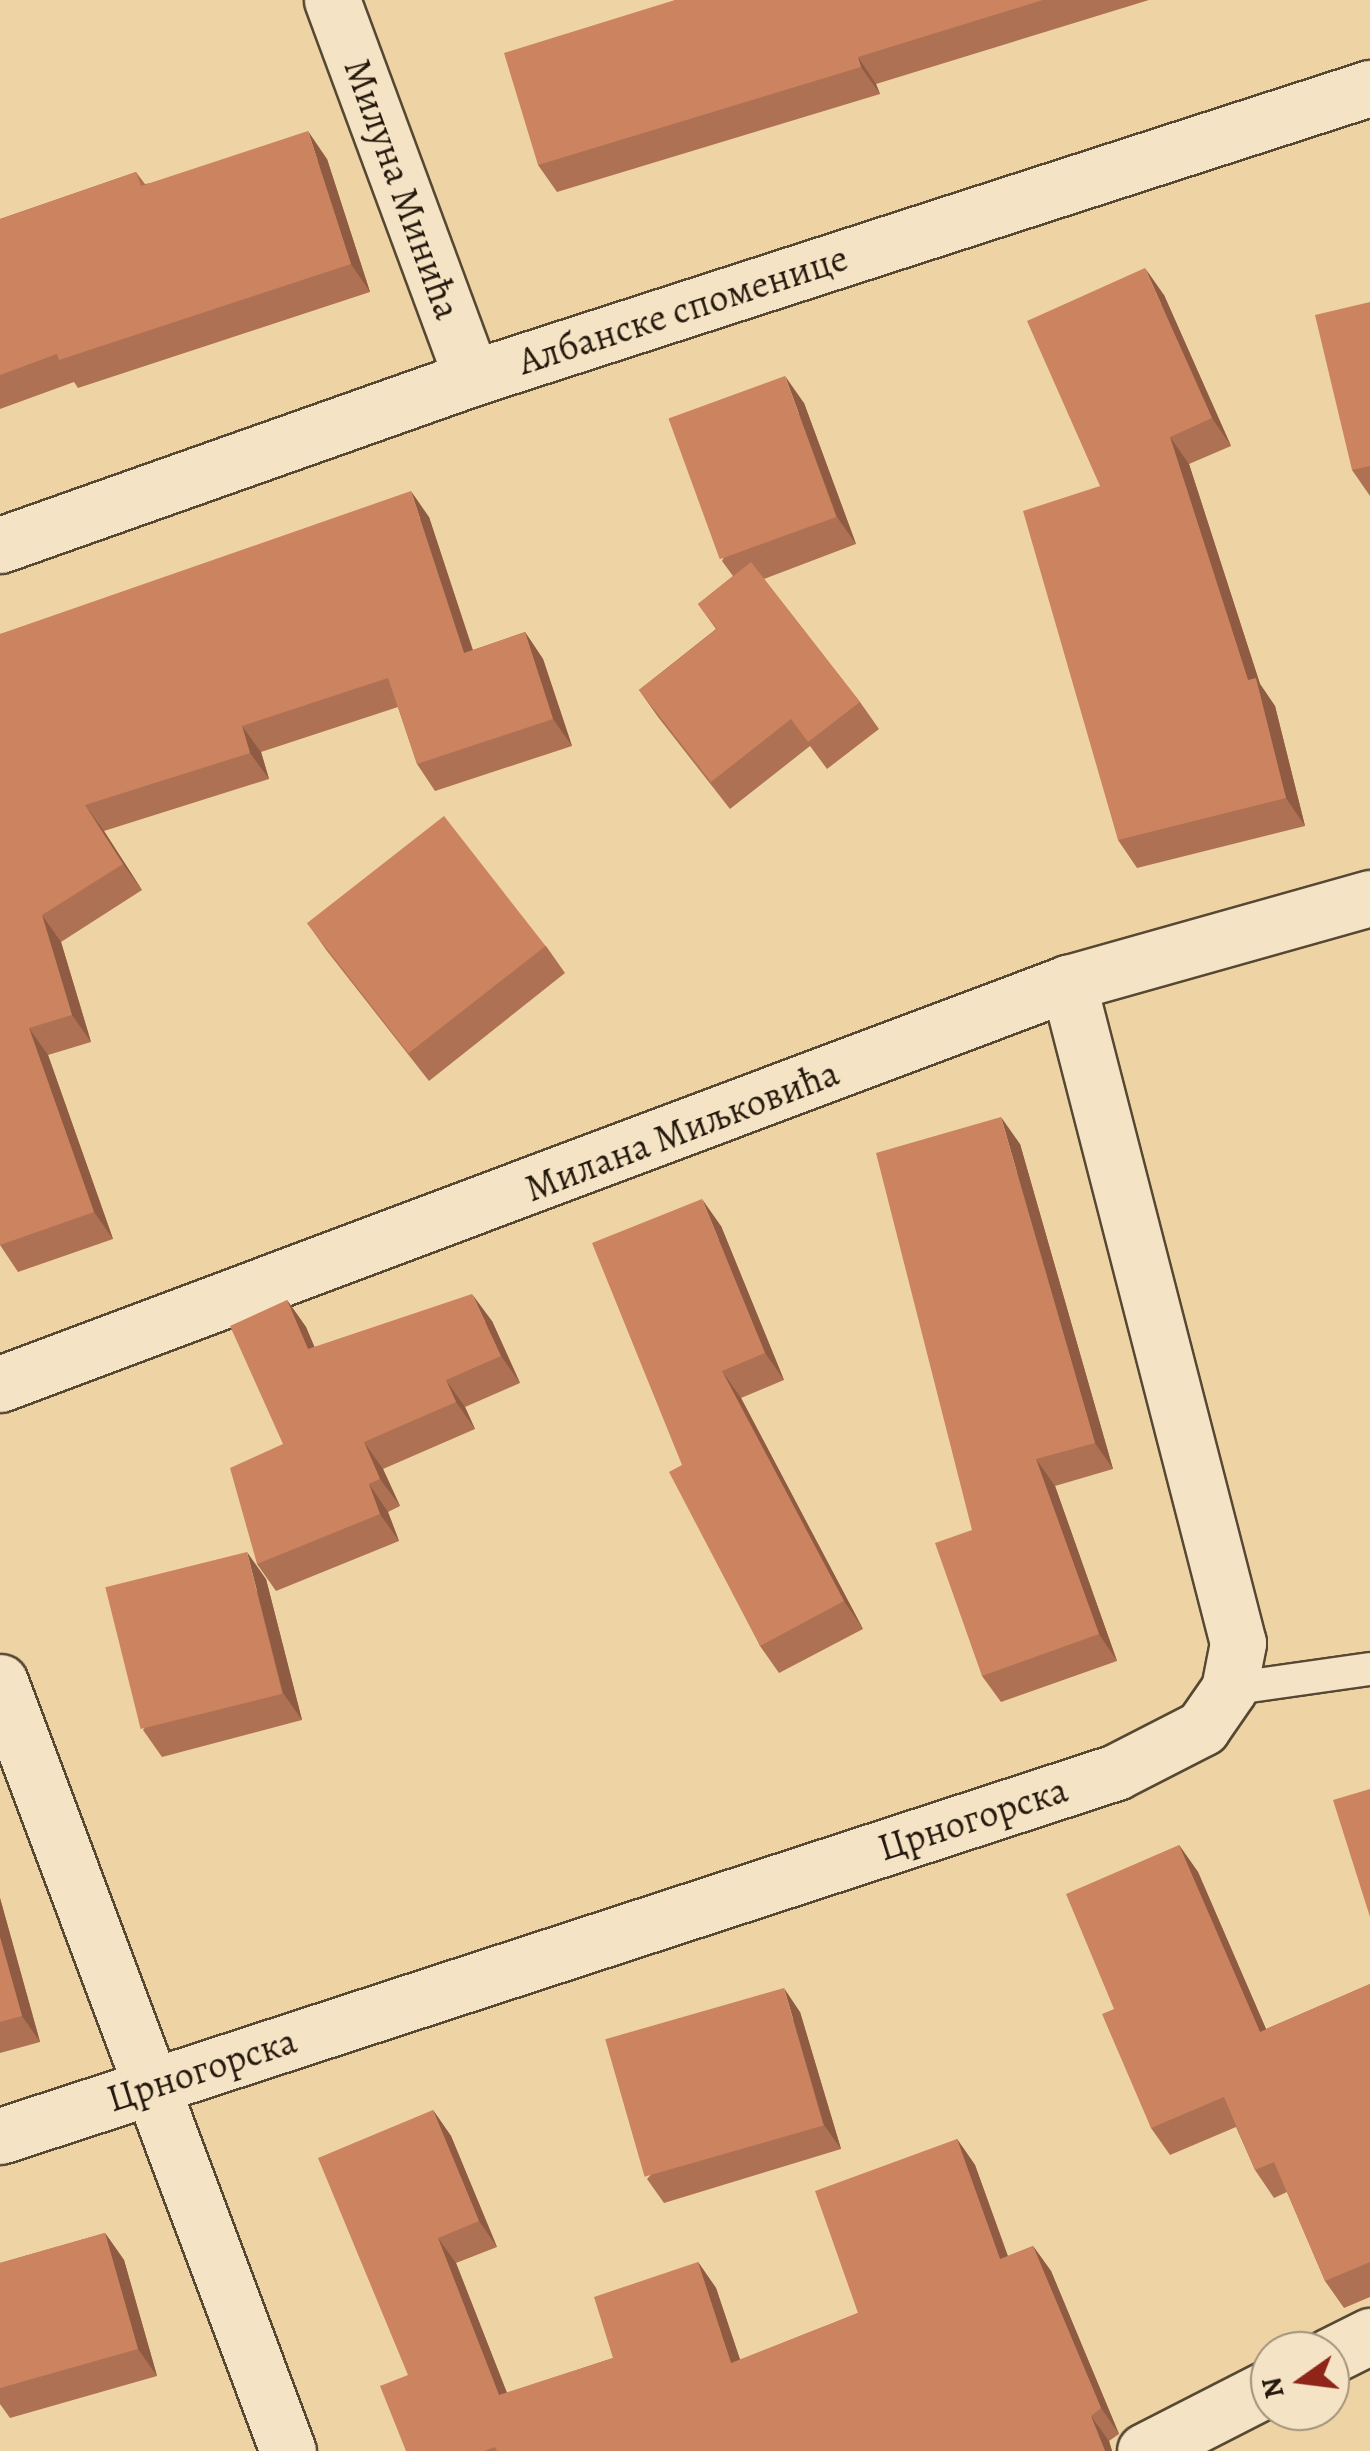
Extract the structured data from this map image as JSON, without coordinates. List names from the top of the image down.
{
  "streets": {
    "street": [
      "Милуна Минића",
      "Албанске споменице",
      "Милана Миљковића",
      "Црногорска"
    ]
  },
  "crossings": [
    ["Милуна Минића", "Албанске споменице"],
    ["Милана Миљковића", "Црногорска"]
  ],
  "north": "left"
}
